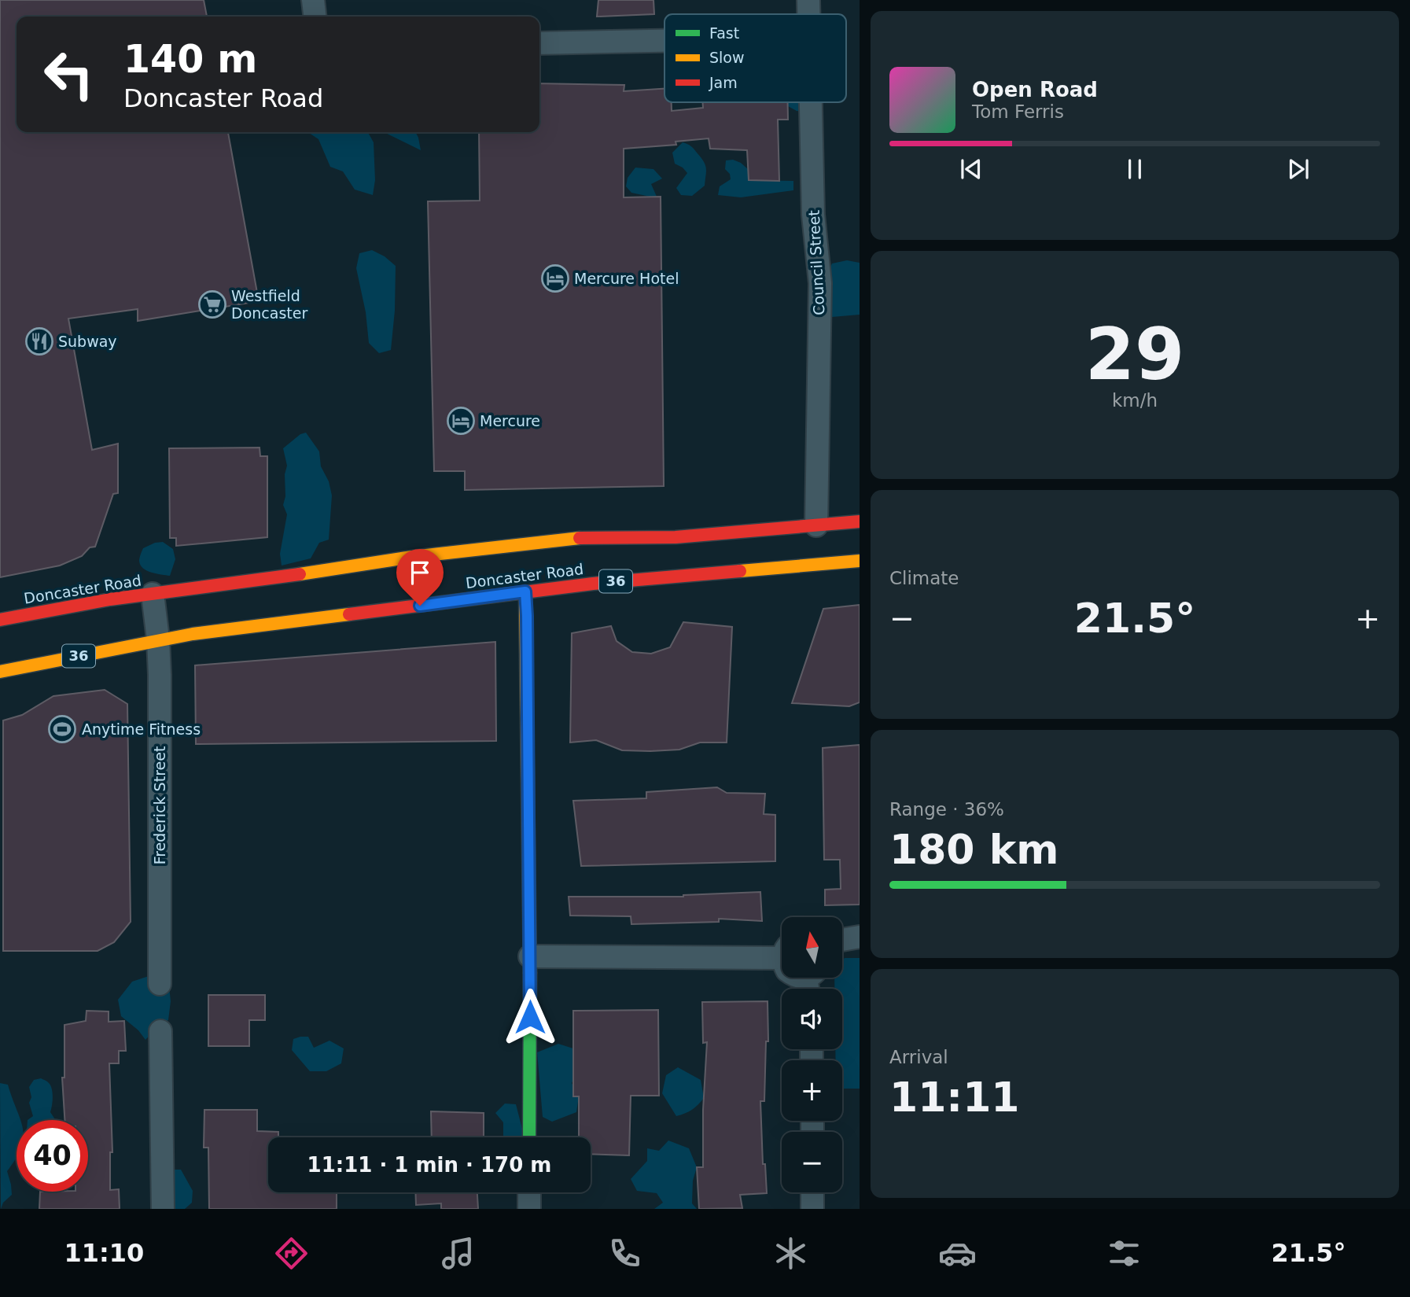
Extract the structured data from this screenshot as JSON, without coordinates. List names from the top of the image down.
{
  "streets": {
    "main road": ["Doncaster Road", "36"],
    "street": ["Council Street", "Frederick Street"]
  },
  "crossings": [
    ["Council Street", "Doncaster Road"],
    ["Doncaster Road", "Frederick Street"]
  ],
  "places": {
    "hotel": ["Mercure Hotel", "Mercure"],
    "supermarket": ["Westfield Doncaster"],
    "restaurant": ["Subway"],
    "sports": ["Anytime Fitness"]
  },
  "legend": ["Fast", "Slow", "Jam"],
  "north": "top",
  "page": {
    "turn": ["140 m", "Doncaster Road"],
    "song": ["Open Road", "Tom Ferris"],
    "tile": [
      ["29", "km/h"],
      "Climate",
      ["Range · 36%", "180 km"],
      ["Arrival", "11:11"]
    ],
    "heat": ["−", "21.5°", "+"],
    "map_buttons": ["+", "−"],
    "limit": "40",
    "trip": "11:11 · 1 min · 170 m",
    "tabs": ["11:10", "21.5°"]
  }
}
